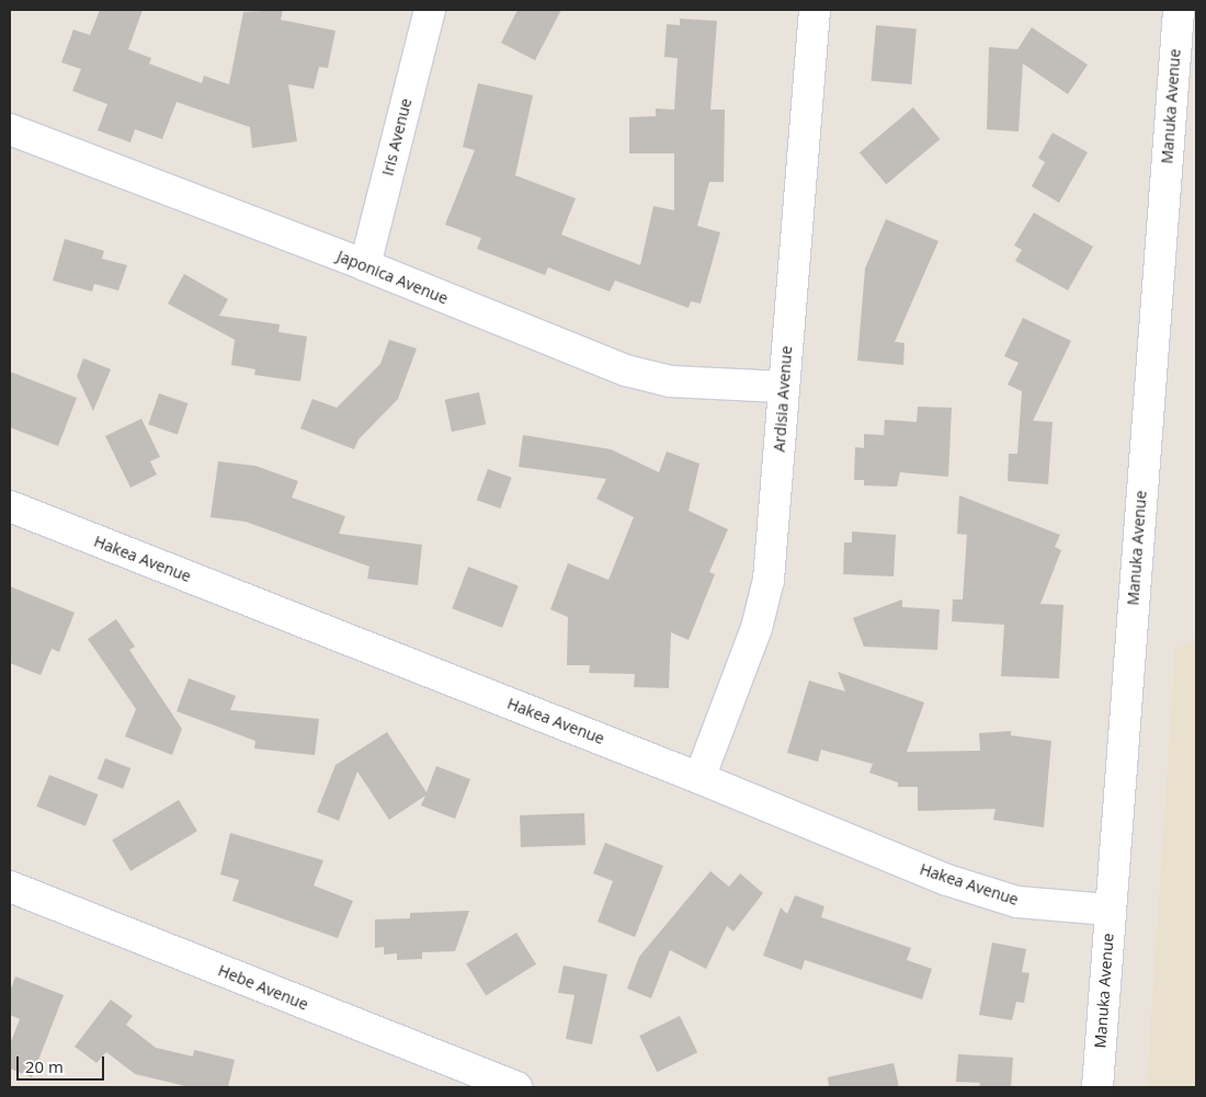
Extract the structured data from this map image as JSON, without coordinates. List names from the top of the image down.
{
  "streets": {
    "street": [
      "Manuka Avenue",
      "Iris Avenue",
      "Japonica Avenue",
      "Ardisia Avenue",
      "Hakea Avenue",
      "Hebe Avenue"
    ]
  },
  "crossings": [
    ["Manuka Avenue", "Hakea Avenue"],
    ["Iris Avenue", "Japonica Avenue"],
    ["Japonica Avenue", "Ardisia Avenue"],
    ["Ardisia Avenue", "Hakea Avenue"]
  ],
  "scale_bar": "20 m"
}
